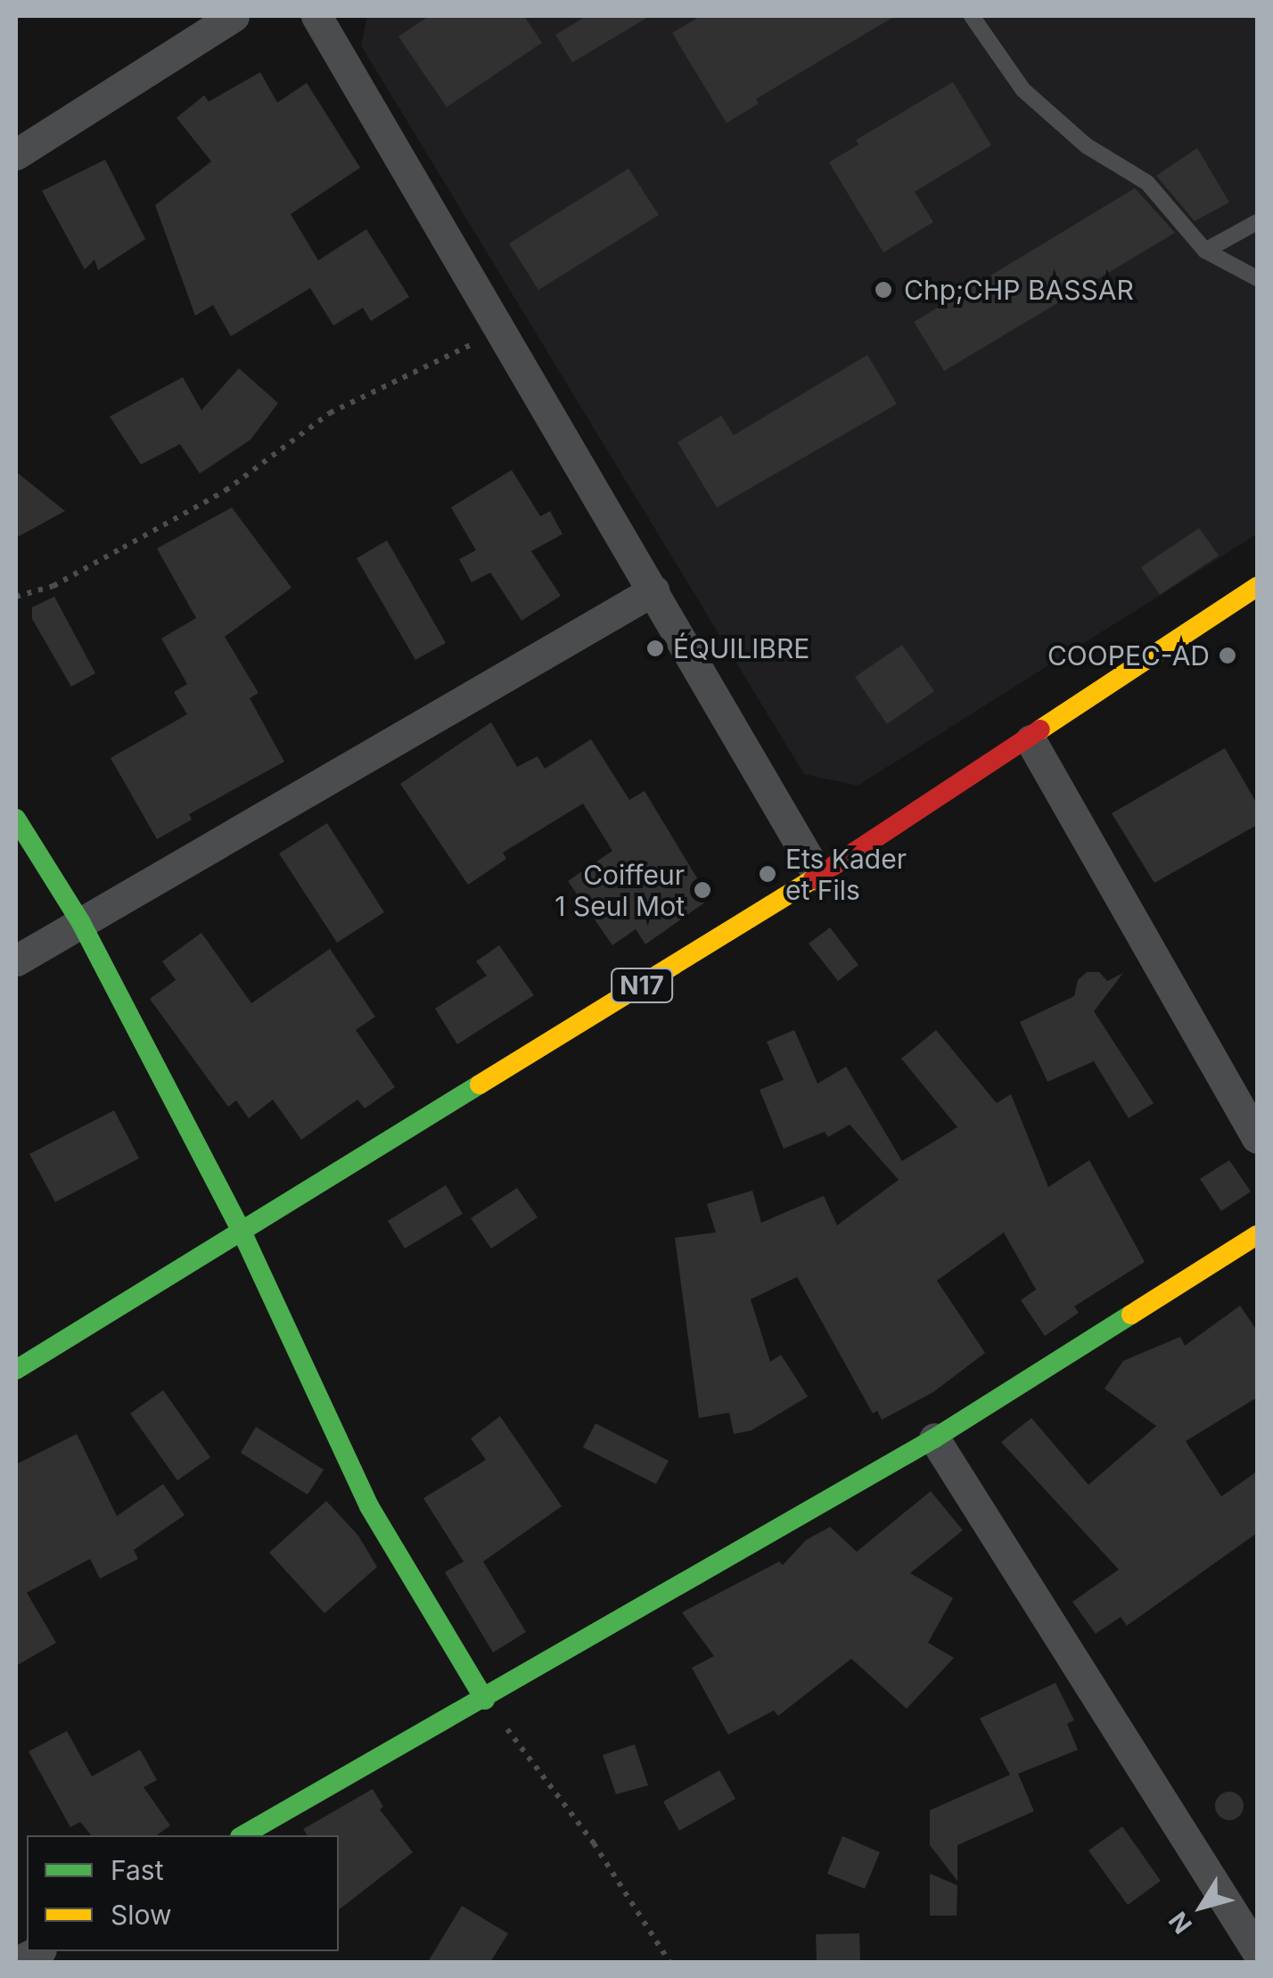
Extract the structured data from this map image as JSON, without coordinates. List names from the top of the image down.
{
  "streets": {
    "street": ["N17"]
  },
  "places": [
    "Chp;CHP BASSAR",
    "ÉQUILIBRE",
    "COOPEC-AD",
    "Ets Kader et Fils",
    "Coiffeur 1 Seul Mot"
  ],
  "legend": ["Fast", "Slow"],
  "north": "bottom left"
}
